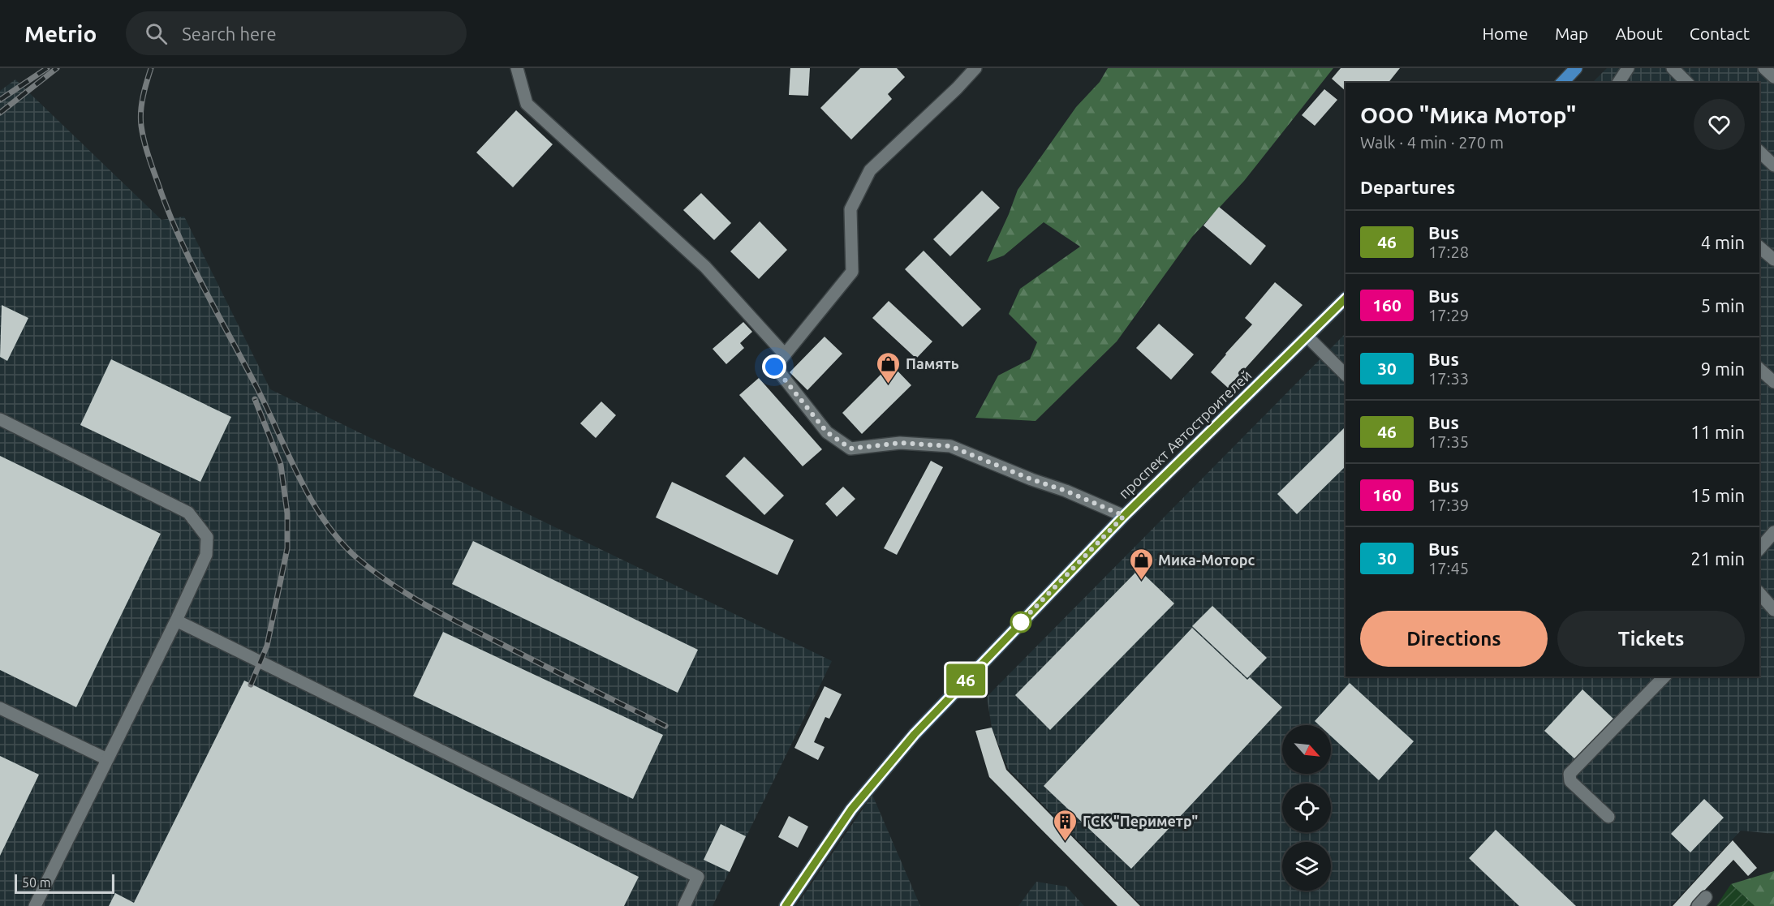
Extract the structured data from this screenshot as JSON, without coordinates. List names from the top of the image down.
{
  "streets": {
    "main road": ["проспект Автостроителей"]
  },
  "places": {
    "shop": ["Память", "Мика-Моторс"],
    "building": ["ГСК \"Периметр\""]
  },
  "lines": ["bus line 46"],
  "scale_bar": "50 m",
  "north": "bottom right",
  "page": {
    "header": "Metrio",
    "search": "Search here",
    "nav": [
      "Home",
      "Map",
      "About",
      "Contact"
    ],
    "on_map": "46",
    "heading": [
      ["ООО \"Мика Мотор\"", "Walk · 4 min · 270 m"],
      "Departures"
    ],
    "list": [
      {
        "mark": "46",
        "name": "Bus",
        "note": "17:28",
        "value": "4 min"
      },
      {
        "mark": "160",
        "name": "Bus",
        "note": "17:29",
        "value": "5 min"
      },
      {
        "mark": "30",
        "name": "Bus",
        "note": "17:33",
        "value": "9 min"
      },
      {
        "mark": "46",
        "name": "Bus",
        "note": "17:35",
        "value": "11 min"
      },
      {
        "mark": "160",
        "name": "Bus",
        "note": "17:39",
        "value": "15 min"
      },
      {
        "mark": "30",
        "name": "Bus",
        "note": "17:45",
        "value": "21 min"
      }
    ],
    "buttons": ["Directions", "Tickets"],
    "scale": "50 m"
  }
}
